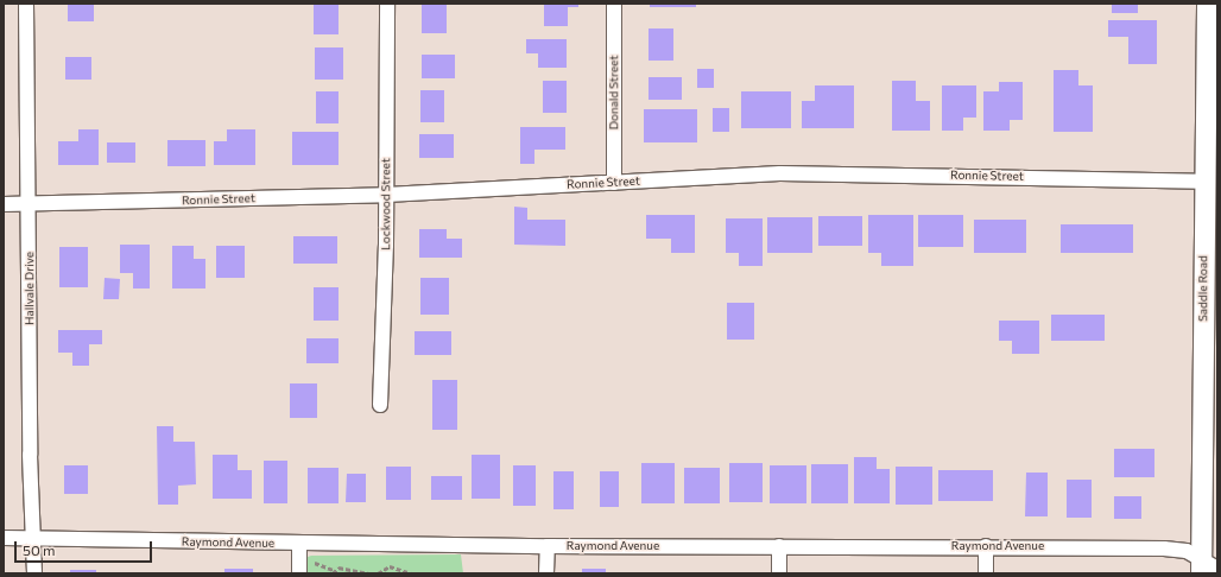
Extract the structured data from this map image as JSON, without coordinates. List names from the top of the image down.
{
  "streets": {
    "street": [
      "Donald Street",
      "Ronnie Street",
      "Lockwood Street",
      "Hallvale Drive",
      "Saddle Road",
      "Raymond Avenue"
    ]
  },
  "crossings": [
    ["Donald Street", "Ronnie Street"],
    ["Ronnie Street", "Lockwood Street"],
    ["Ronnie Street", "Hallvale Drive"],
    ["Ronnie Street", "Saddle Road"],
    ["Hallvale Drive", "Raymond Avenue"],
    ["Saddle Road", "Raymond Avenue"]
  ],
  "scale_bar": "50 m"
}
